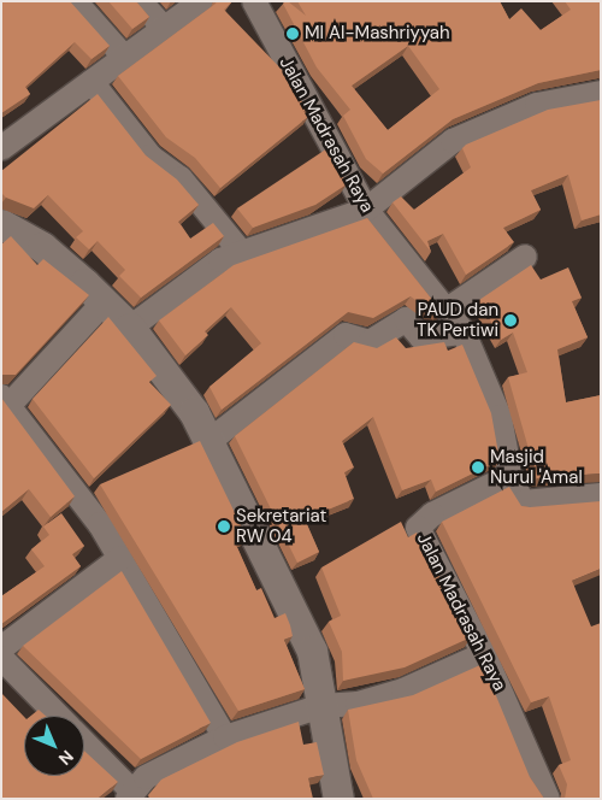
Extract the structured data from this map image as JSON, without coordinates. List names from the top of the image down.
{
  "streets": {
    "street": ["Jalan Madrasah Raya"]
  },
  "places": [
    "MI Al-Mashriyyah",
    "PAUD dan TK Pertiwi",
    "Masjid Nurul 'Amal",
    "Sekretariat RW 04"
  ],
  "north": "bottom right"
}
